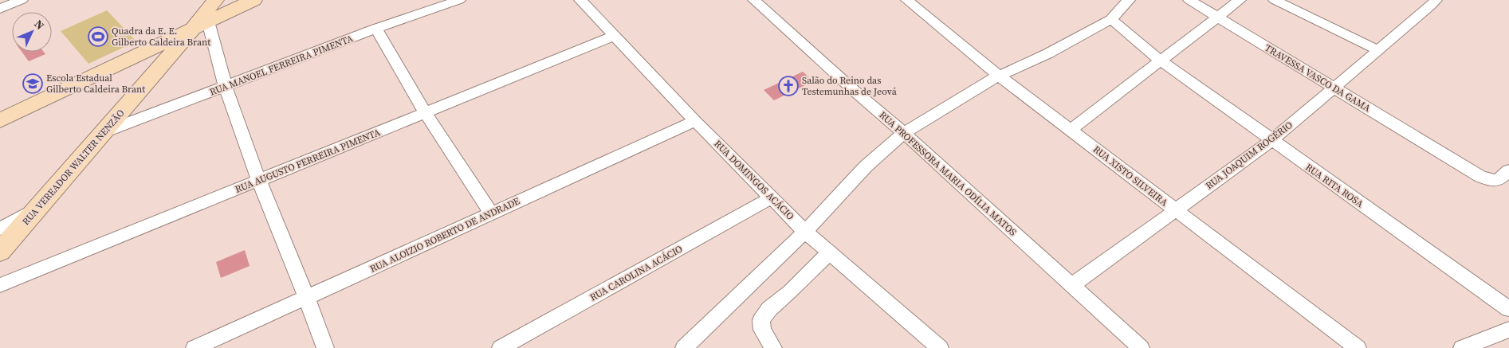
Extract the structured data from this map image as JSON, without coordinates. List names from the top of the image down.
{
  "streets": {
    "street": [
      "RUA MANOEL FERREIRA PIMENTA",
      "TRAVESSA VASCO DA GAMA",
      "RUA JOAQUIM ROGÉRIO",
      "RUA AUGUSTO FERREIRA PIMENTA",
      "RUA VEREADOR WALTER NENZÃO",
      "RUA PROFESSORA MARIA ODÍLIA MATOS",
      "RUA XISTO SILVEIRA",
      "RUA DOMINGOS ACÁCIO",
      "RUA RITA ROSA",
      "RUA ALOIZIO ROBERTO DE ANDRADE",
      "RUA CAROLINA ACÁCIO"
    ]
  },
  "crossings": [
    ["RUA MANOEL FERREIRA PIMENTA", "RUA VEREADOR WALTER NENZÃO"],
    ["TRAVESSA VASCO DA GAMA", "RUA JOAQUIM ROGÉRIO"],
    ["RUA JOAQUIM ROGÉRIO", "RUA PROFESSORA MARIA ODÍLIA MATOS"],
    ["RUA JOAQUIM ROGÉRIO", "RUA XISTO SILVEIRA"],
    ["RUA JOAQUIM ROGÉRIO", "RUA RITA ROSA"],
    ["RUA AUGUSTO FERREIRA PIMENTA", "RUA DOMINGOS ACÁCIO"],
    ["RUA DOMINGOS ACÁCIO", "RUA ALOIZIO ROBERTO DE ANDRADE"],
    ["RUA DOMINGOS ACÁCIO", "RUA CAROLINA ACÁCIO"]
  ],
  "places": {
    "sports": ["Quadra da E. E. Gilberto Caldeira Brant"],
    "school or university": ["Escola Estadual Gilberto Caldeira Brant"],
    "church": ["Salão do Reino das Testemunhas de Jeová"]
  },
  "north": "top right"
}
